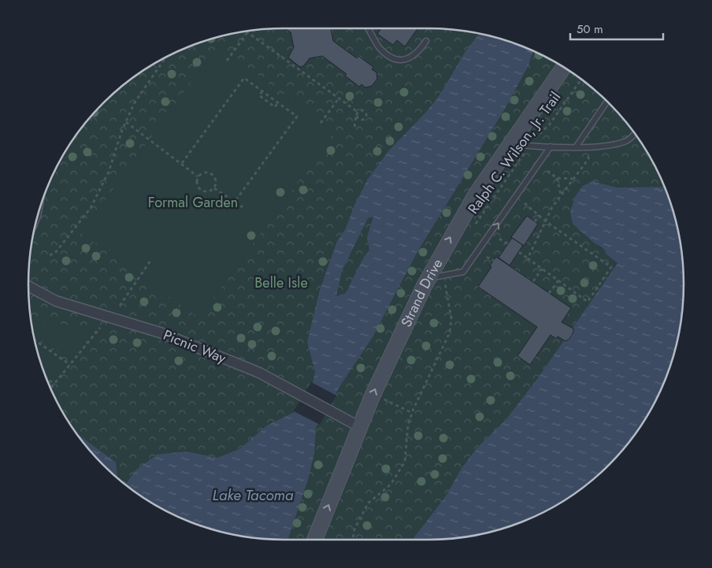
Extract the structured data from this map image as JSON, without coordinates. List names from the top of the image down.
{
  "streets": {
    "street": ["Strand Drive", "Picnic Way"],
    "path": ["Ralph C. Wilson, Jr. Trail"]
  },
  "crossings": [
    ["Strand Drive", "Picnic Way"]
  ],
  "one_way": ["Strand Drive"],
  "water": ["Lake Tacoma"],
  "parks": ["Formal Garden", "Belle Isle"],
  "scale_bar": "50 m"
}
